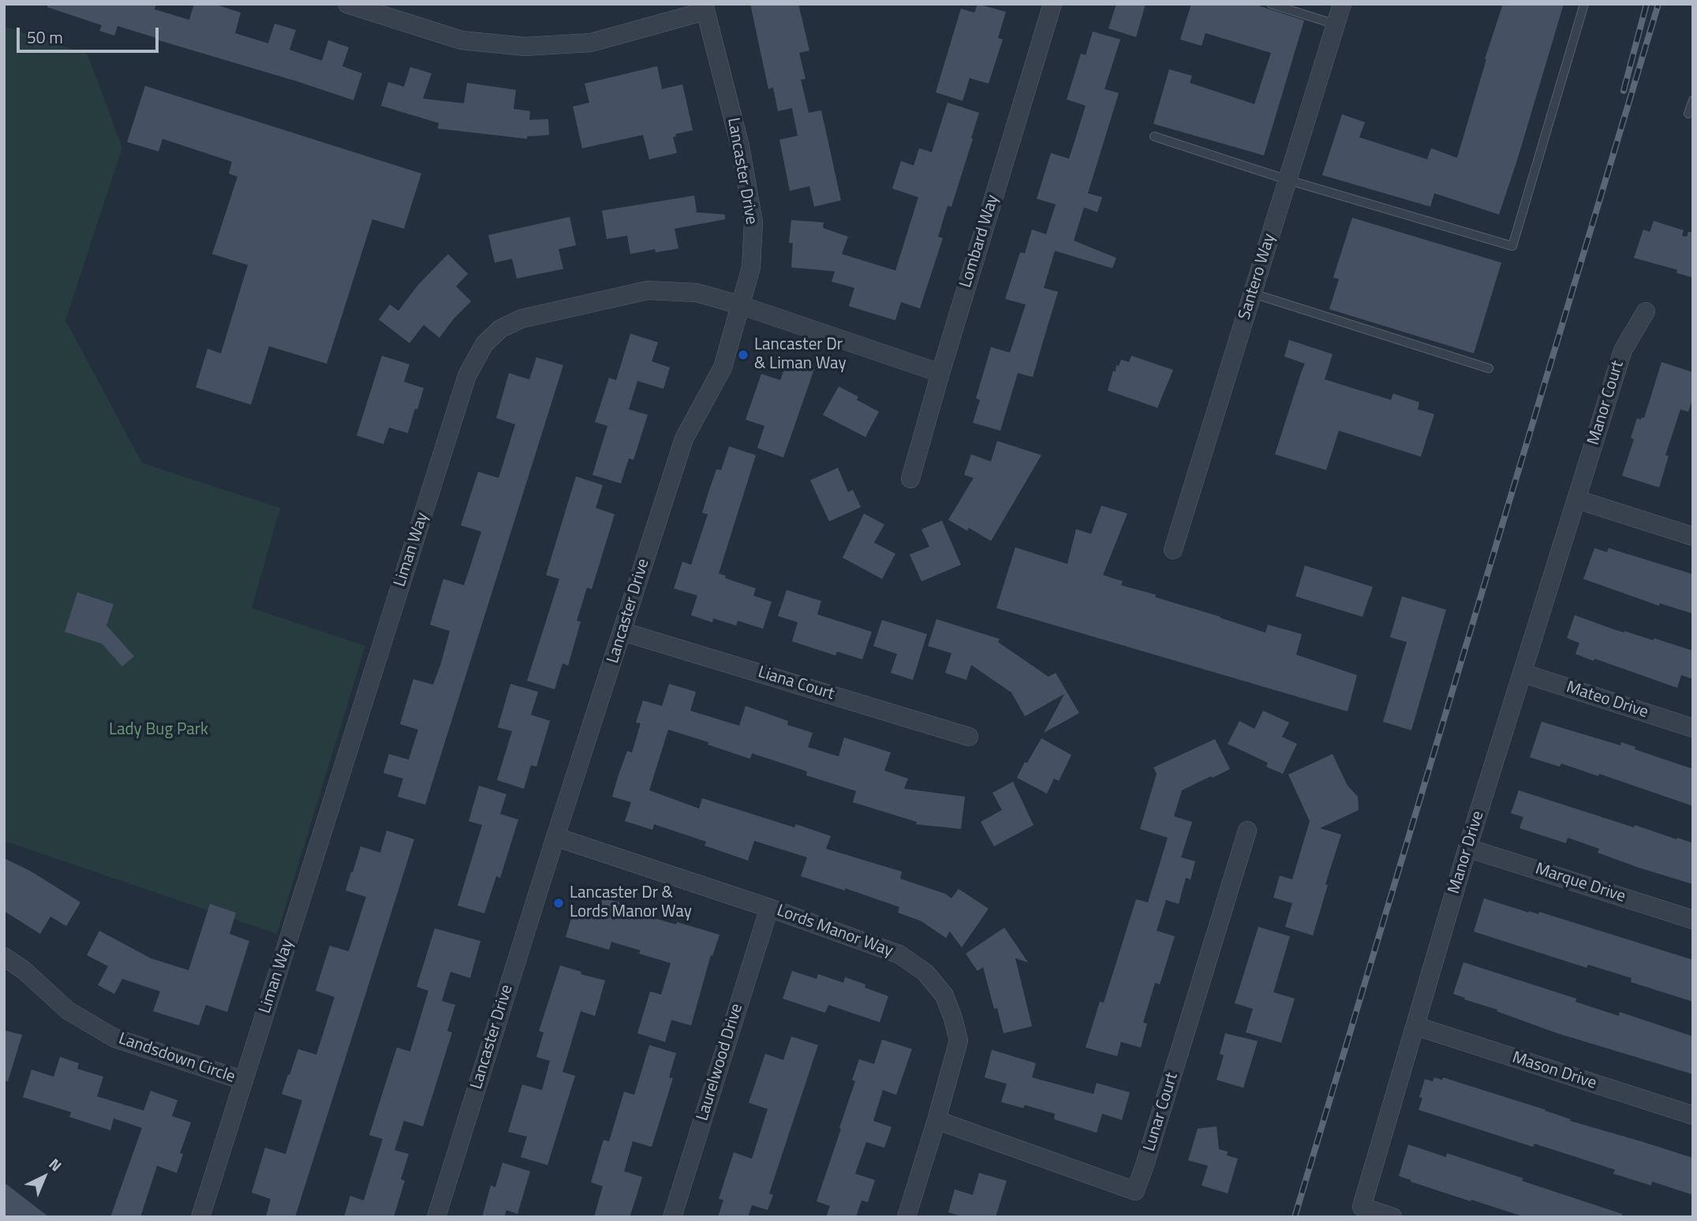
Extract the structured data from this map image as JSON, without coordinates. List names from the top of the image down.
{
  "streets": {
    "street": [
      "Lancaster Drive",
      "Lombard Way",
      "Santero Way",
      "Manor Court",
      "Liman Way",
      "Liana Court",
      "Mateo Drive",
      "Manor Drive",
      "Marque Drive",
      "Lords Manor Way",
      "Landsdown Circle",
      "Laurelwood Drive",
      "Mason Drive",
      "Lunar Court"
    ]
  },
  "crossings": [
    ["Lancaster Drive", "Liman Way"],
    ["Lancaster Drive", "Liana Court"],
    ["Lancaster Drive", "Lords Manor Way"],
    ["Lombard Way", "Liman Way"],
    ["Manor Court", "Manor Drive"],
    ["Liman Way", "Landsdown Circle"],
    ["Mateo Drive", "Manor Drive"],
    ["Manor Drive", "Marque Drive"],
    ["Manor Drive", "Mason Drive"],
    ["Lords Manor Way", "Laurelwood Drive"],
    ["Lords Manor Way", "Lunar Court"]
  ],
  "parks": ["Lady Bug Park"],
  "places": ["Lancaster Dr & Liman Way", "Lancaster Dr & Lords Manor Way"],
  "scale_bar": "50 m",
  "north": "top right"
}
